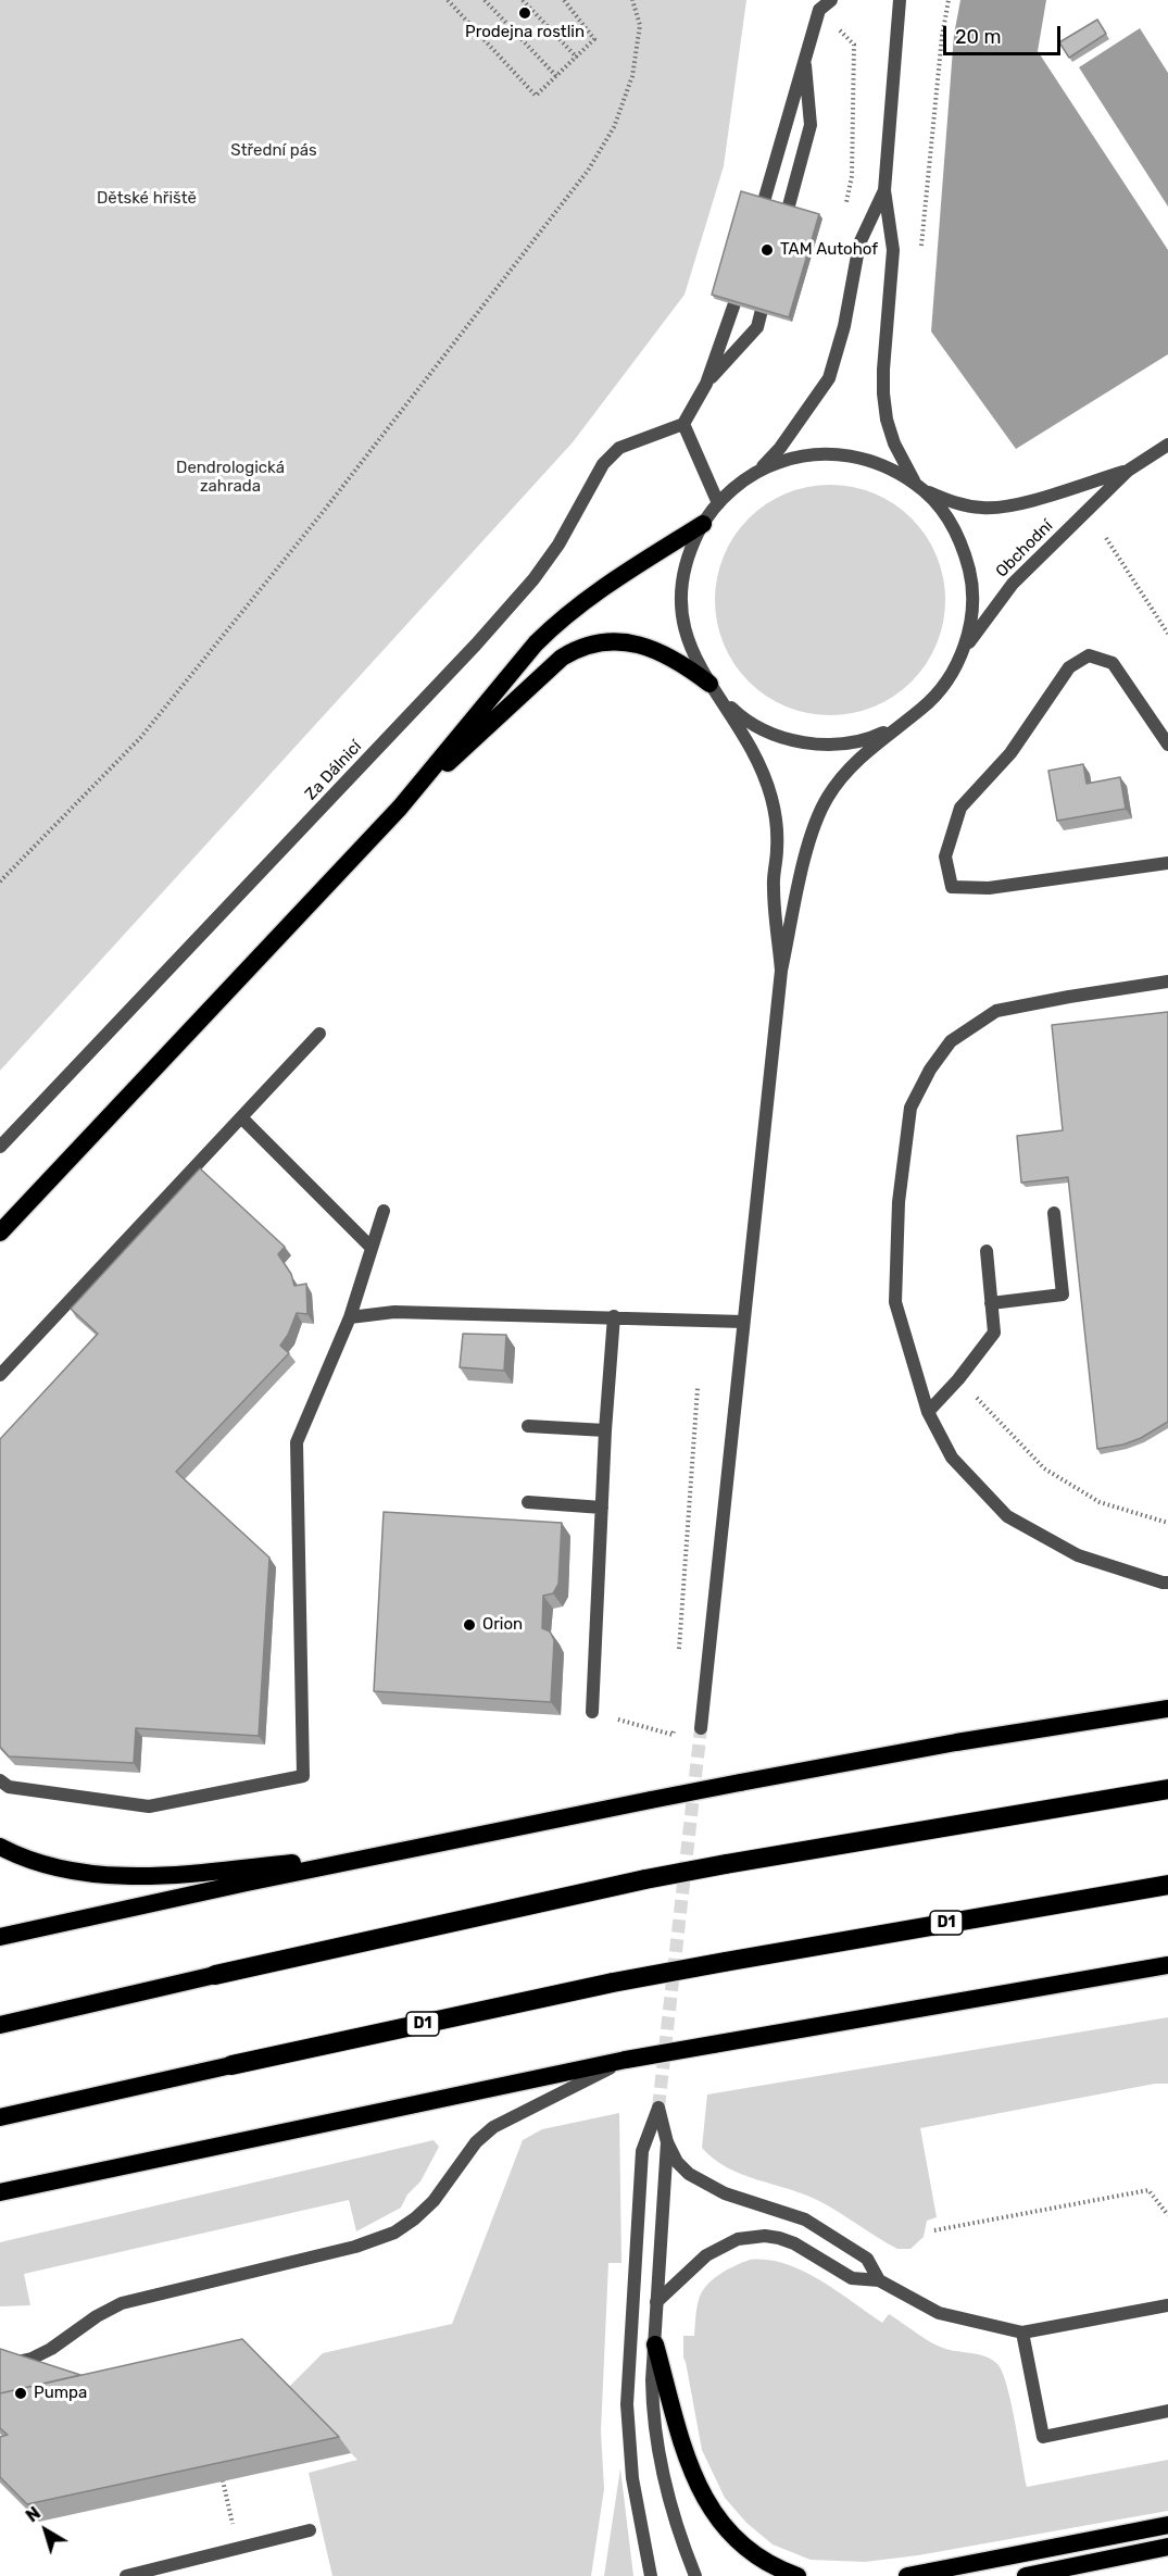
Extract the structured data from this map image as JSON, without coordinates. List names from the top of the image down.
{
  "streets": {
    "highway": ["D1"],
    "street": ["Obchodní", "Za Dálnicí"]
  },
  "parks": ["Střední pás", "Dětské hřiště", "Dendrologická zahrada"],
  "places": [
    "Prodejna rostlin",
    "TAM Autohof",
    "Orion",
    "Pumpa"
  ],
  "scale_bar": "20 m",
  "north": "top left"
}
